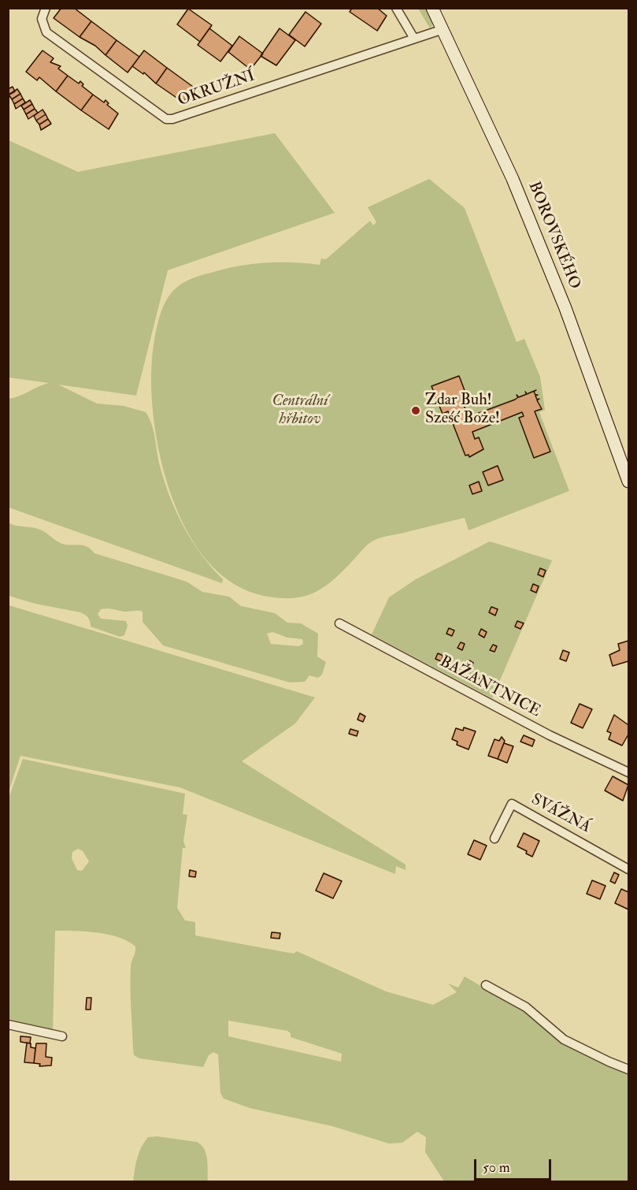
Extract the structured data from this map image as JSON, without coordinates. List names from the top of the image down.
{
  "streets": {
    "main road": ["BOROVSKÉHO"],
    "street": ["OKRUŽNÍ", "BAŽANTNICE", "SVÁŽNÁ"]
  },
  "crossings": [
    ["OKRUŽNÍ", "BOROVSKÉHO"]
  ],
  "parks": ["Centrální hřbitov"],
  "places": ["Zdar Buh! Sześć Boże!"],
  "scale_bar": "50 m"
}
